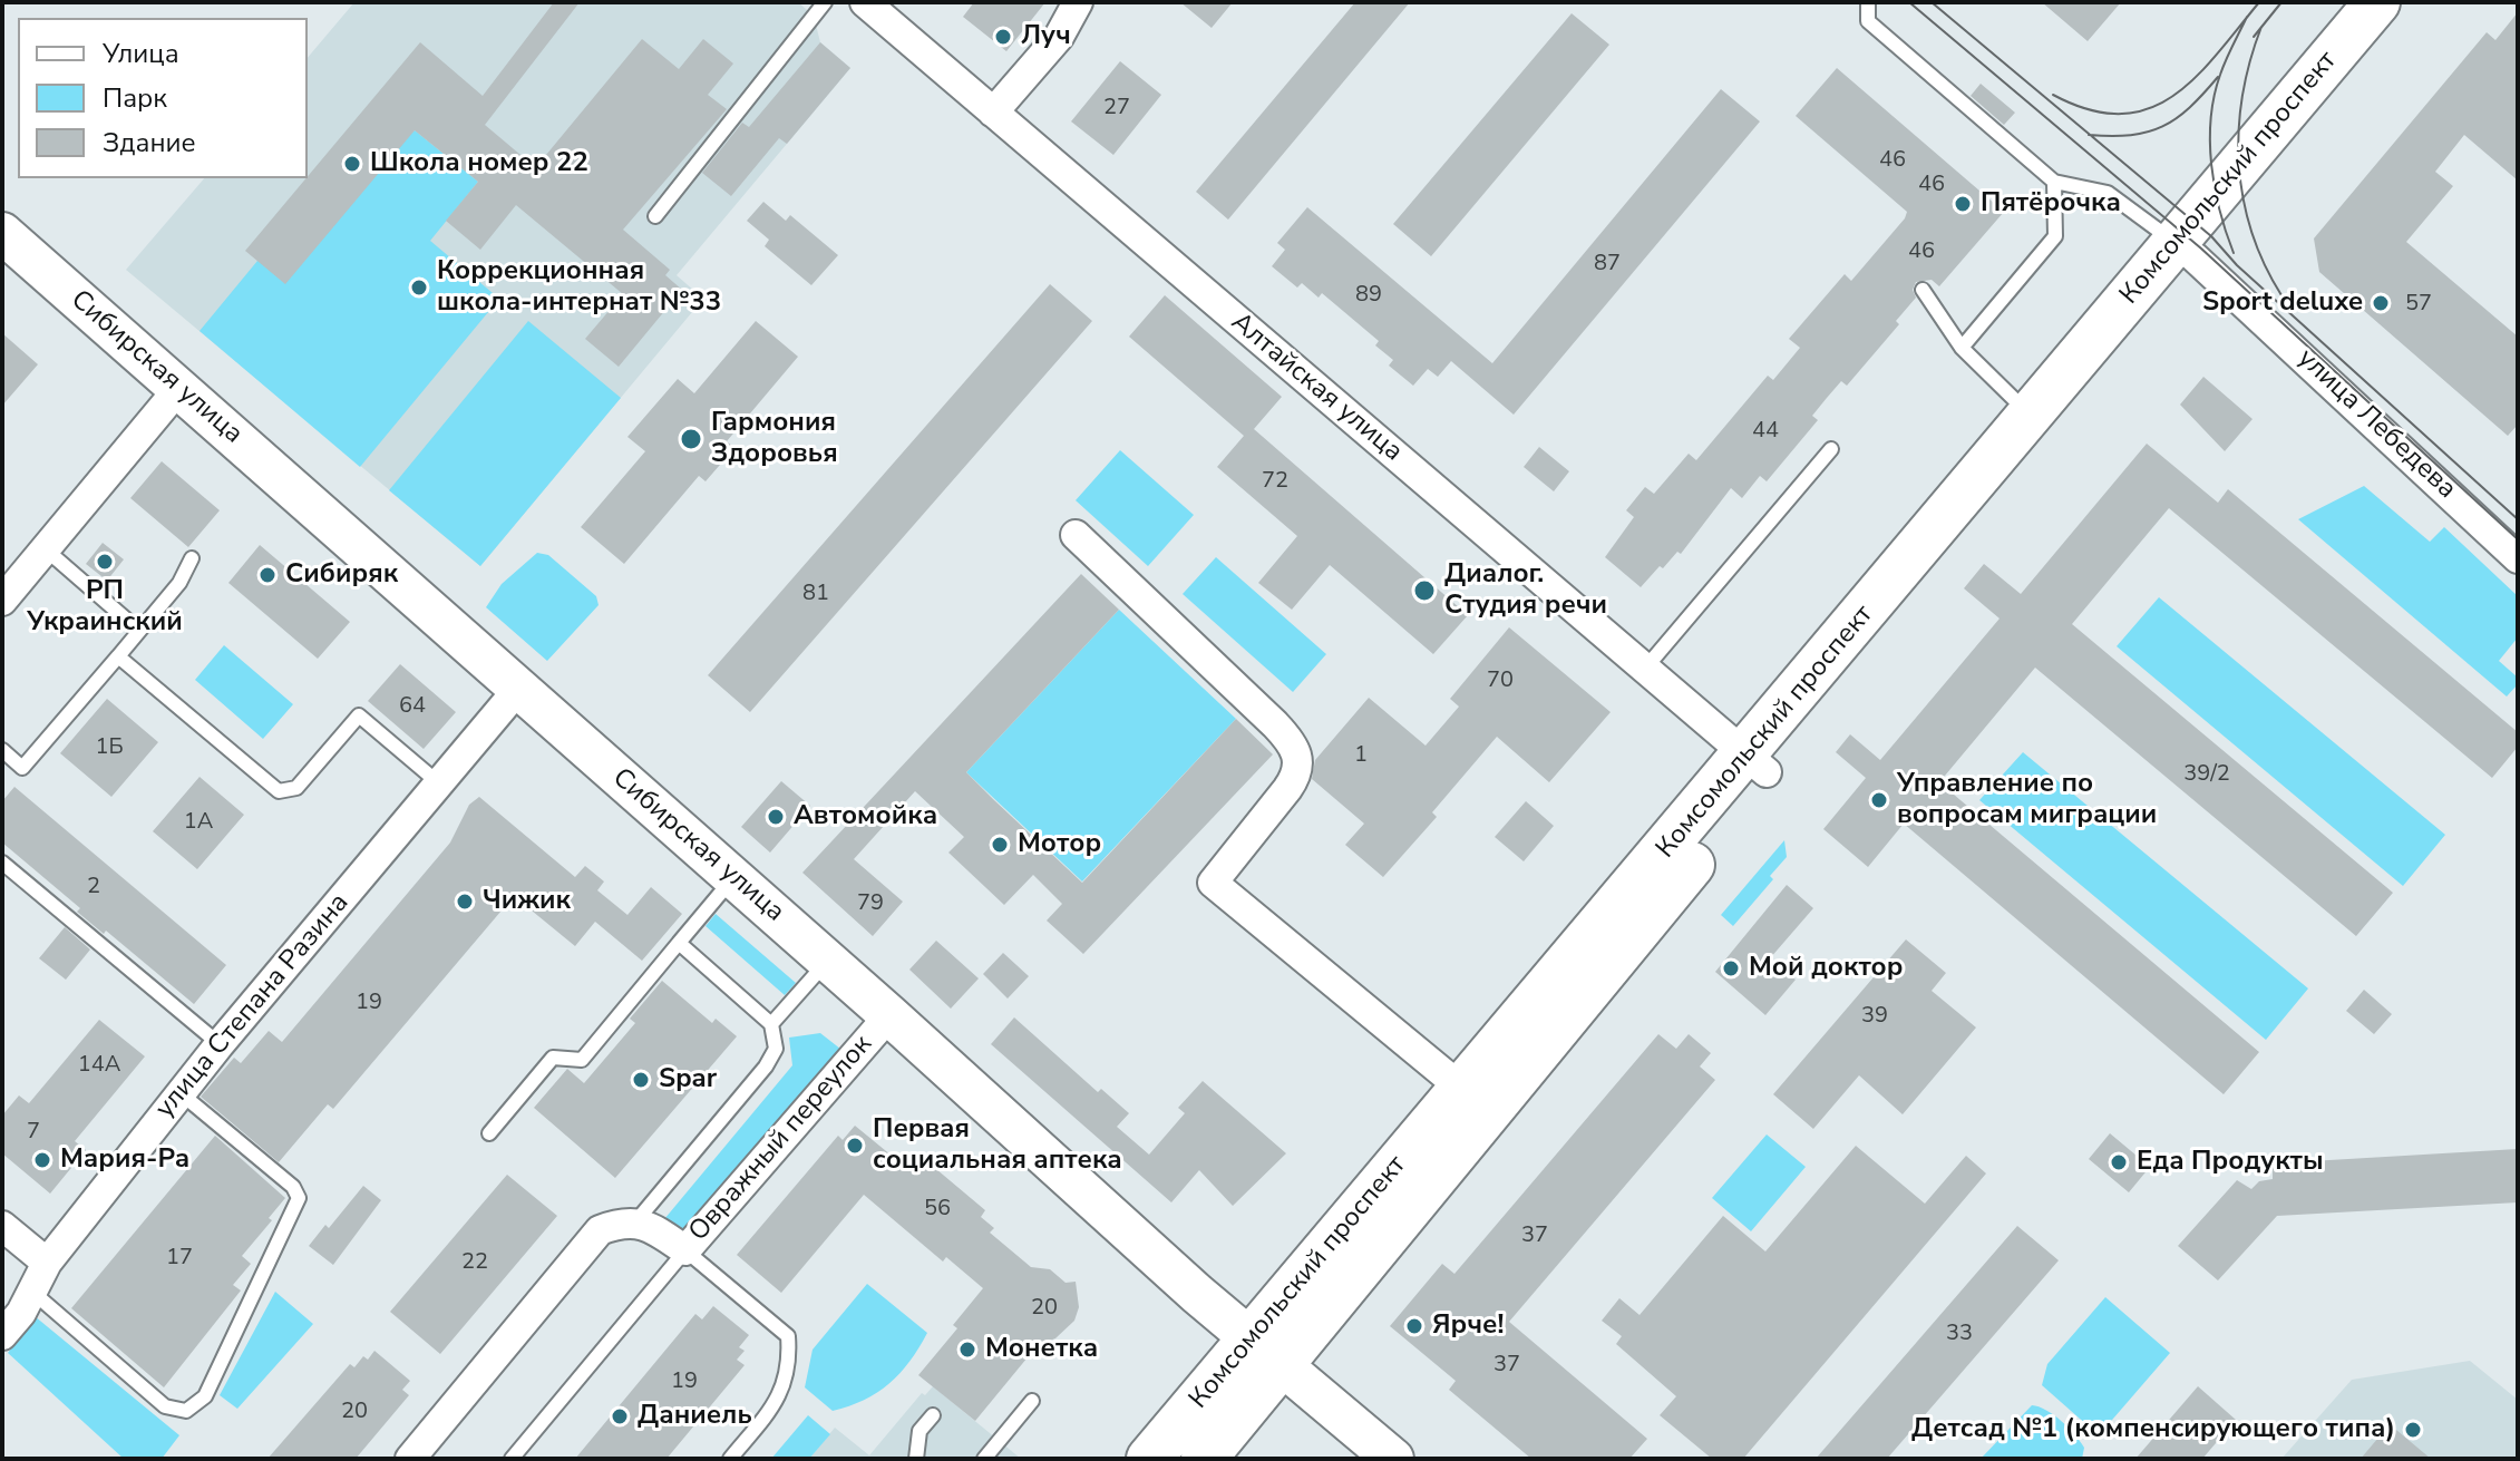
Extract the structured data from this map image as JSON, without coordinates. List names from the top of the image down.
{
  "streets": {
    "main road": ["Комсомольский проспект", "Сибирская улица"],
    "street": [
      "Алтайская улица",
      "улица Лебедева",
      "улица Степана Разина",
      "Овражный переулок"
    ]
  },
  "crossings": [
    ["Комсомольский проспект", "Сибирская улица"],
    ["Комсомольский проспект", "Алтайская улица"],
    ["Комсомольский проспект", "улица Лебедева"],
    ["Сибирская улица", "улица Степана Разина"],
    ["Сибирская улица", "Овражный переулок"]
  ],
  "places": [
    "Луч",
    "Школа номер 22",
    "Пятёрочка",
    "Коррекционная школа-интернат №33",
    "Sport deluxe",
    "Гармония Здоровья",
    "РП Украинский",
    "Сибиряк",
    "Диалог. Студия речи",
    "Управление по вопросам миграции",
    "Автомойка",
    "Мотор",
    "Чижик",
    "Мой доктор",
    "Spar",
    "Первая социальная аптека",
    "Мария-Ра",
    "Еда Продукты",
    "Ярче!",
    "Монетка",
    "Даниель",
    "Детсад №1 (компенсирующего типа)"
  ],
  "house_numbers": [
    "27",
    "46",
    "46",
    "46",
    "87",
    "89",
    "57",
    "44",
    "72",
    "81",
    "70",
    "64",
    "1Б",
    "1",
    "39/2",
    "1А",
    "2",
    "79",
    "19",
    "39",
    "14А",
    "7",
    "56",
    "37",
    "17",
    "22",
    "20",
    "33",
    "37",
    "19",
    "20"
  ],
  "legend": ["Улица", "Парк", "Здание"]
}
